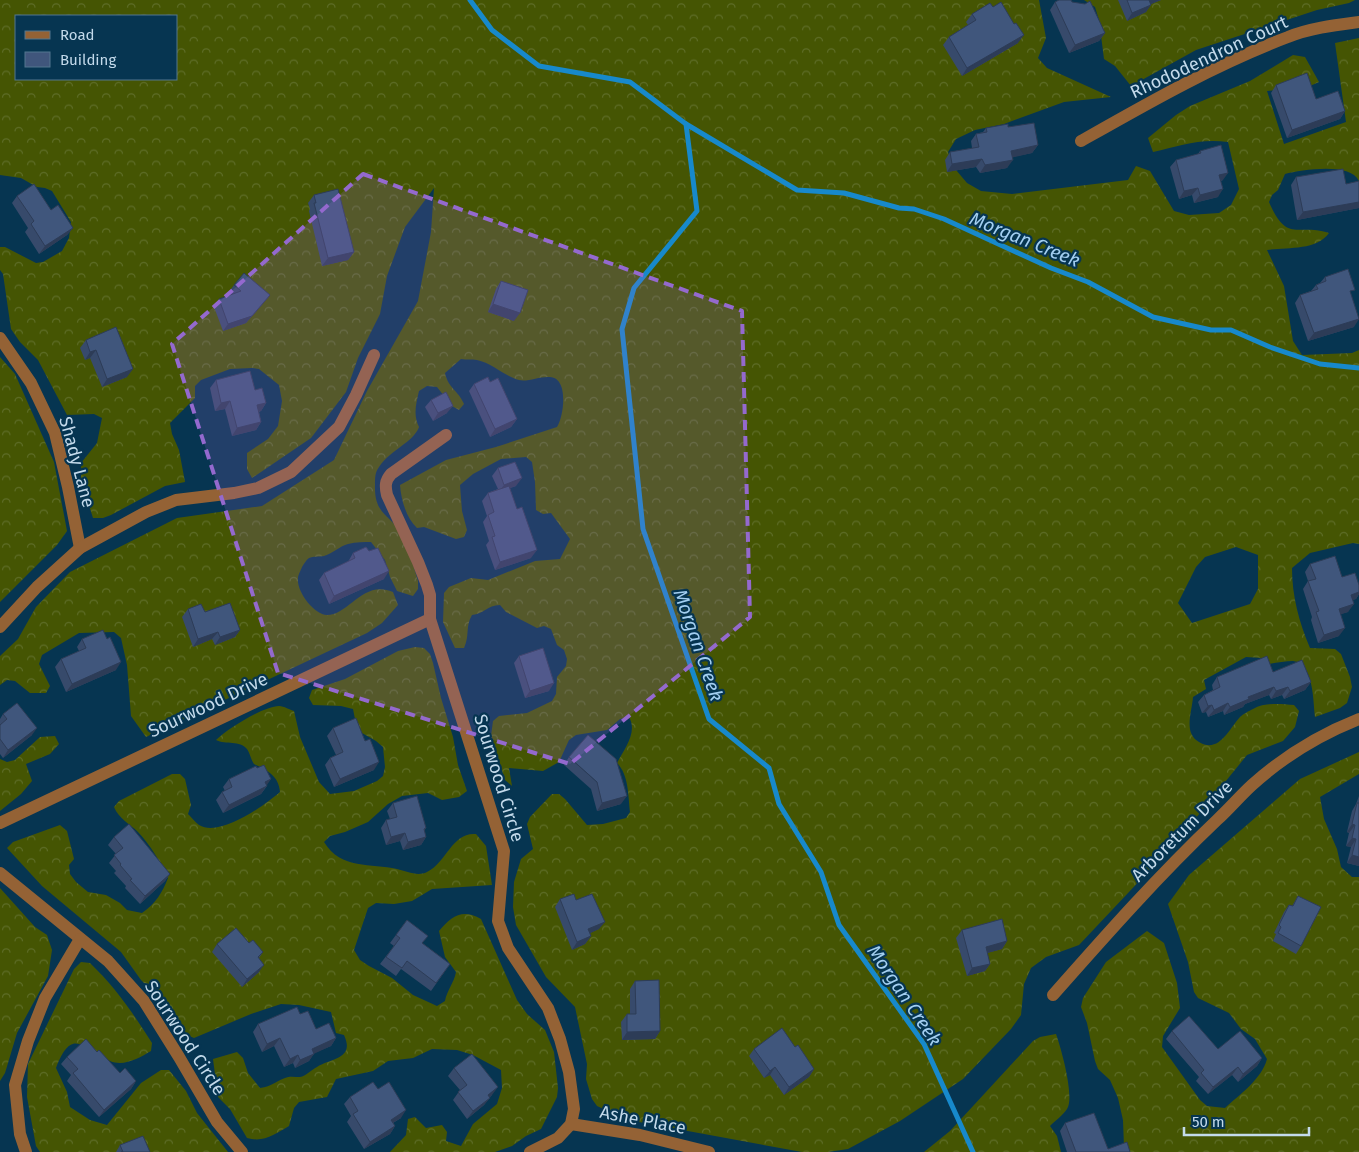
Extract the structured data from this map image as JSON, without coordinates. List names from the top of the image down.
{
  "streets": {
    "street": [
      "Rhododendron Court",
      "Shady Lane",
      "Sourwood Drive",
      "Sourwood Circle",
      "Arboretum Drive",
      "Ashe Place"
    ]
  },
  "crossings": [
    ["Sourwood Drive", "Sourwood Circle"],
    ["Sourwood Circle", "Ashe Place"]
  ],
  "water": ["Morgan Creek"],
  "legend": ["Road", "Building"],
  "scale_bar": "50 m"
}
